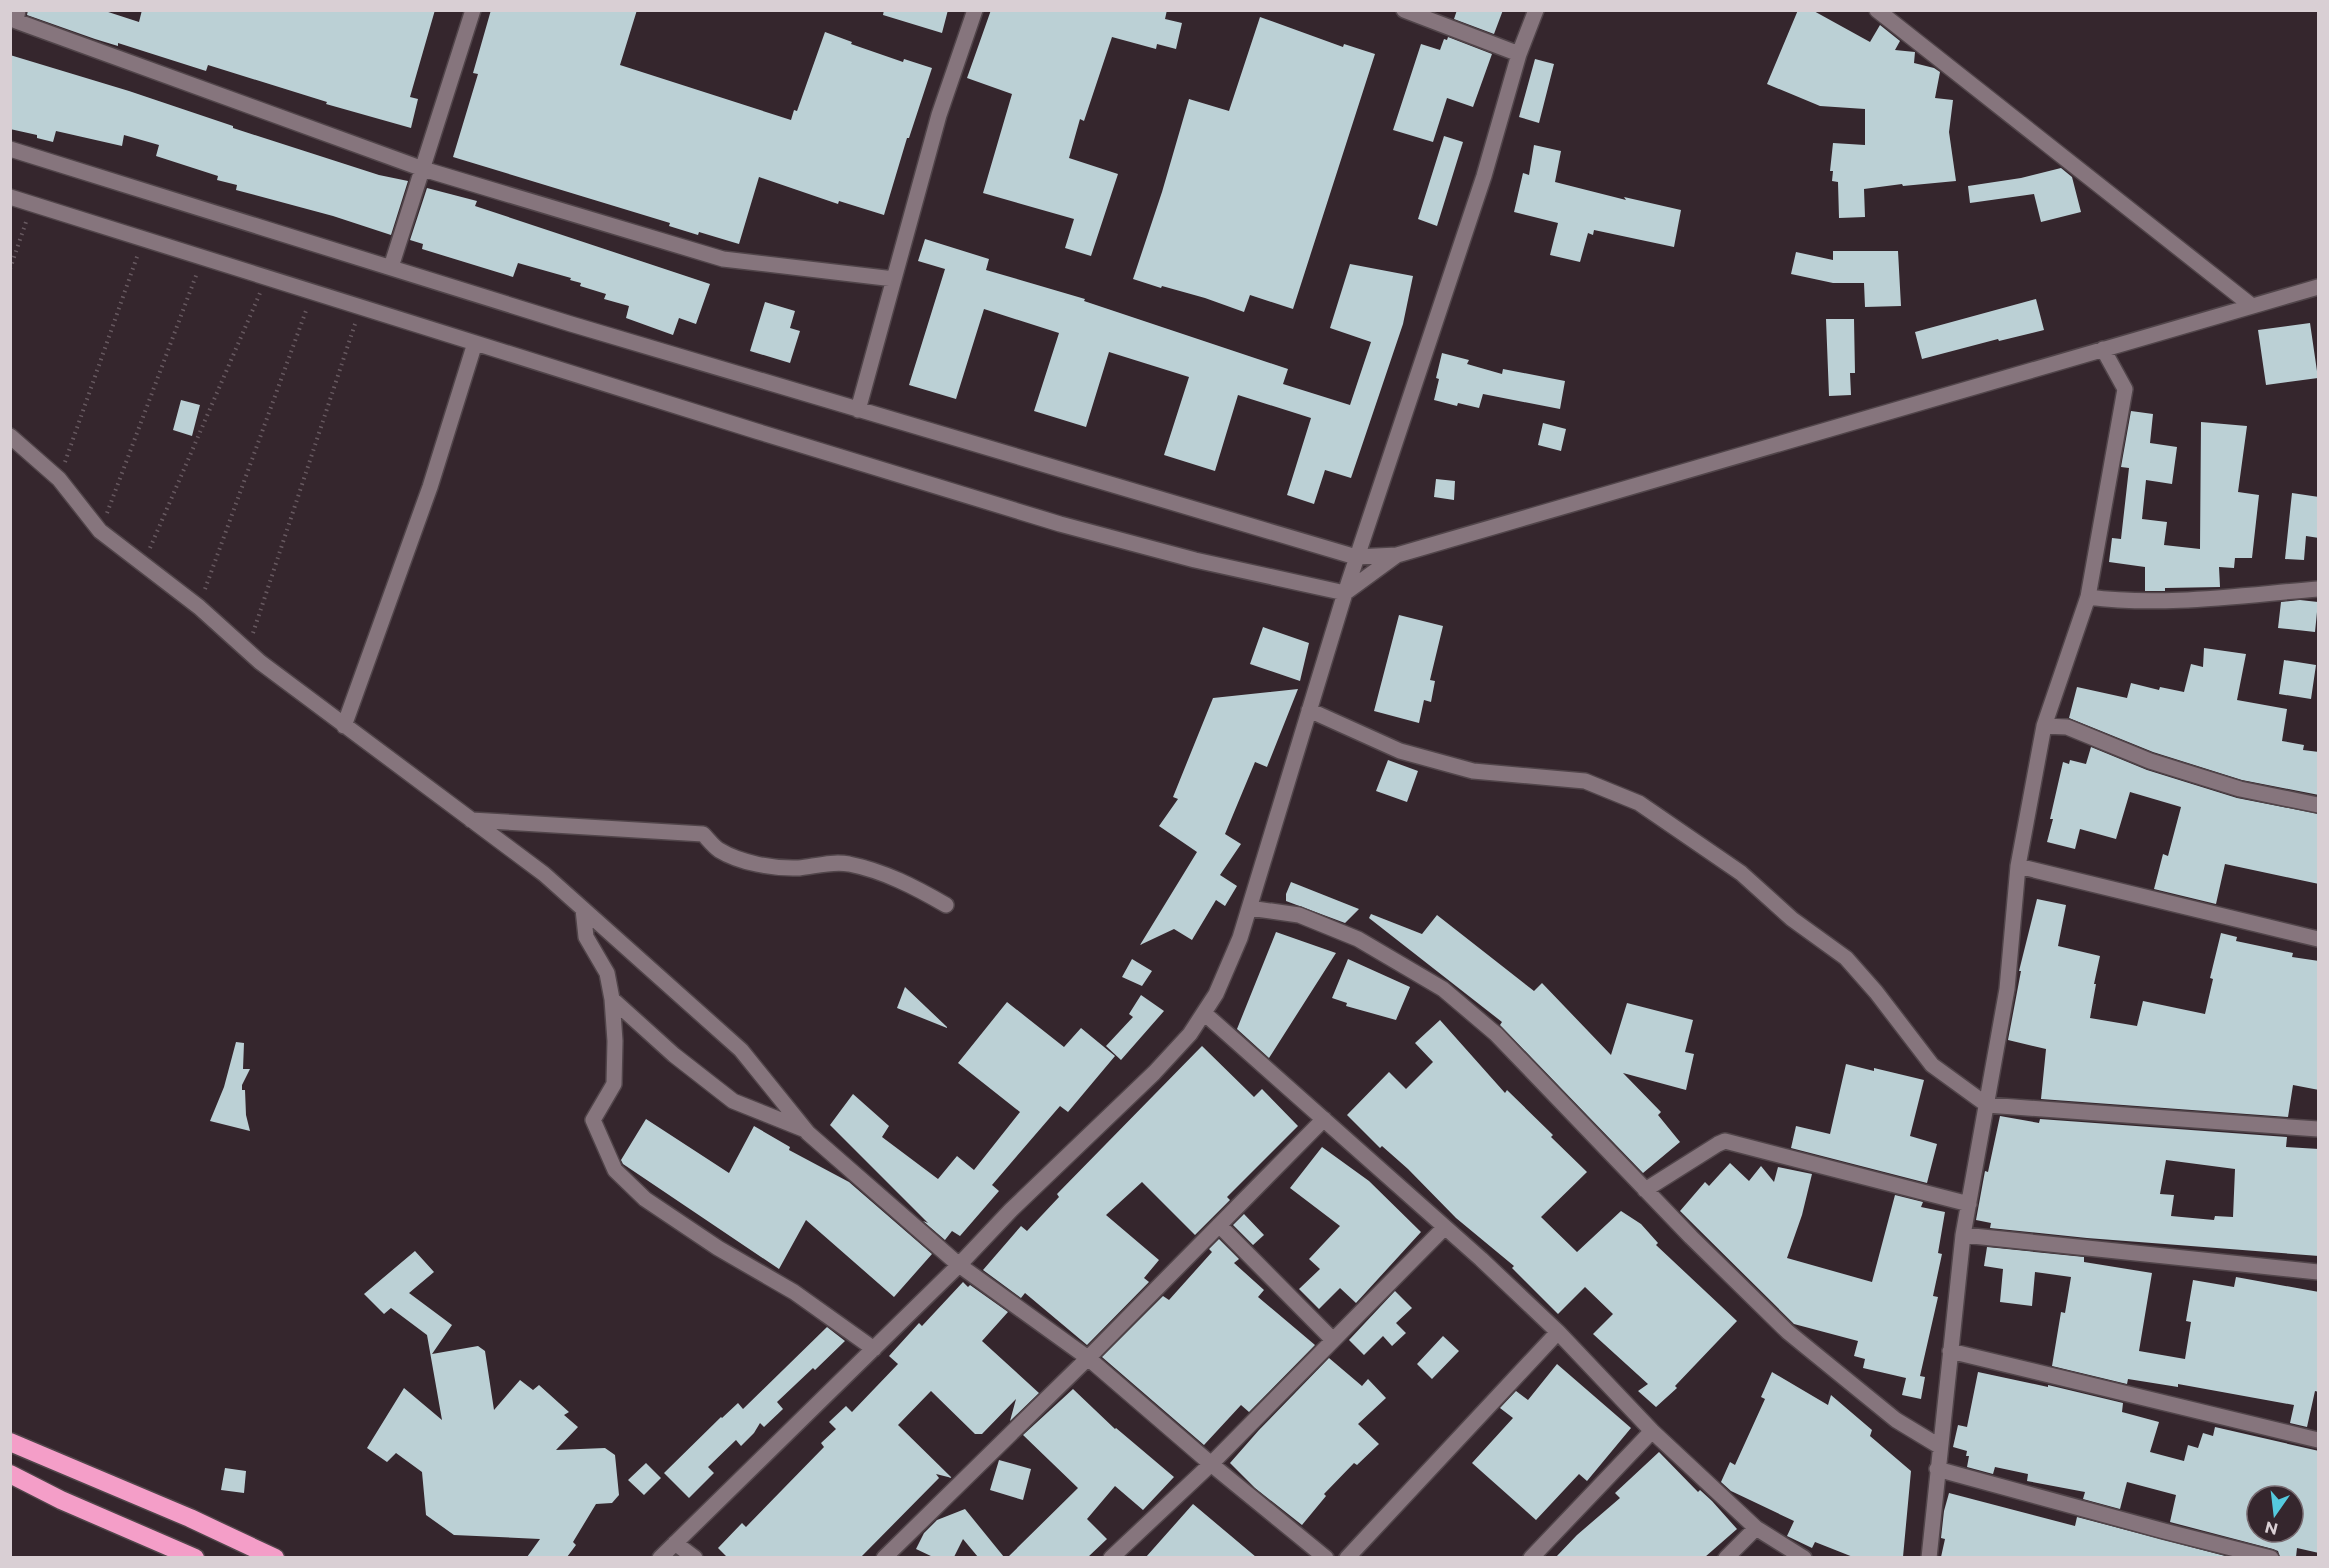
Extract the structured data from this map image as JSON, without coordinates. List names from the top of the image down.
{
  "north": "bottom"
}
